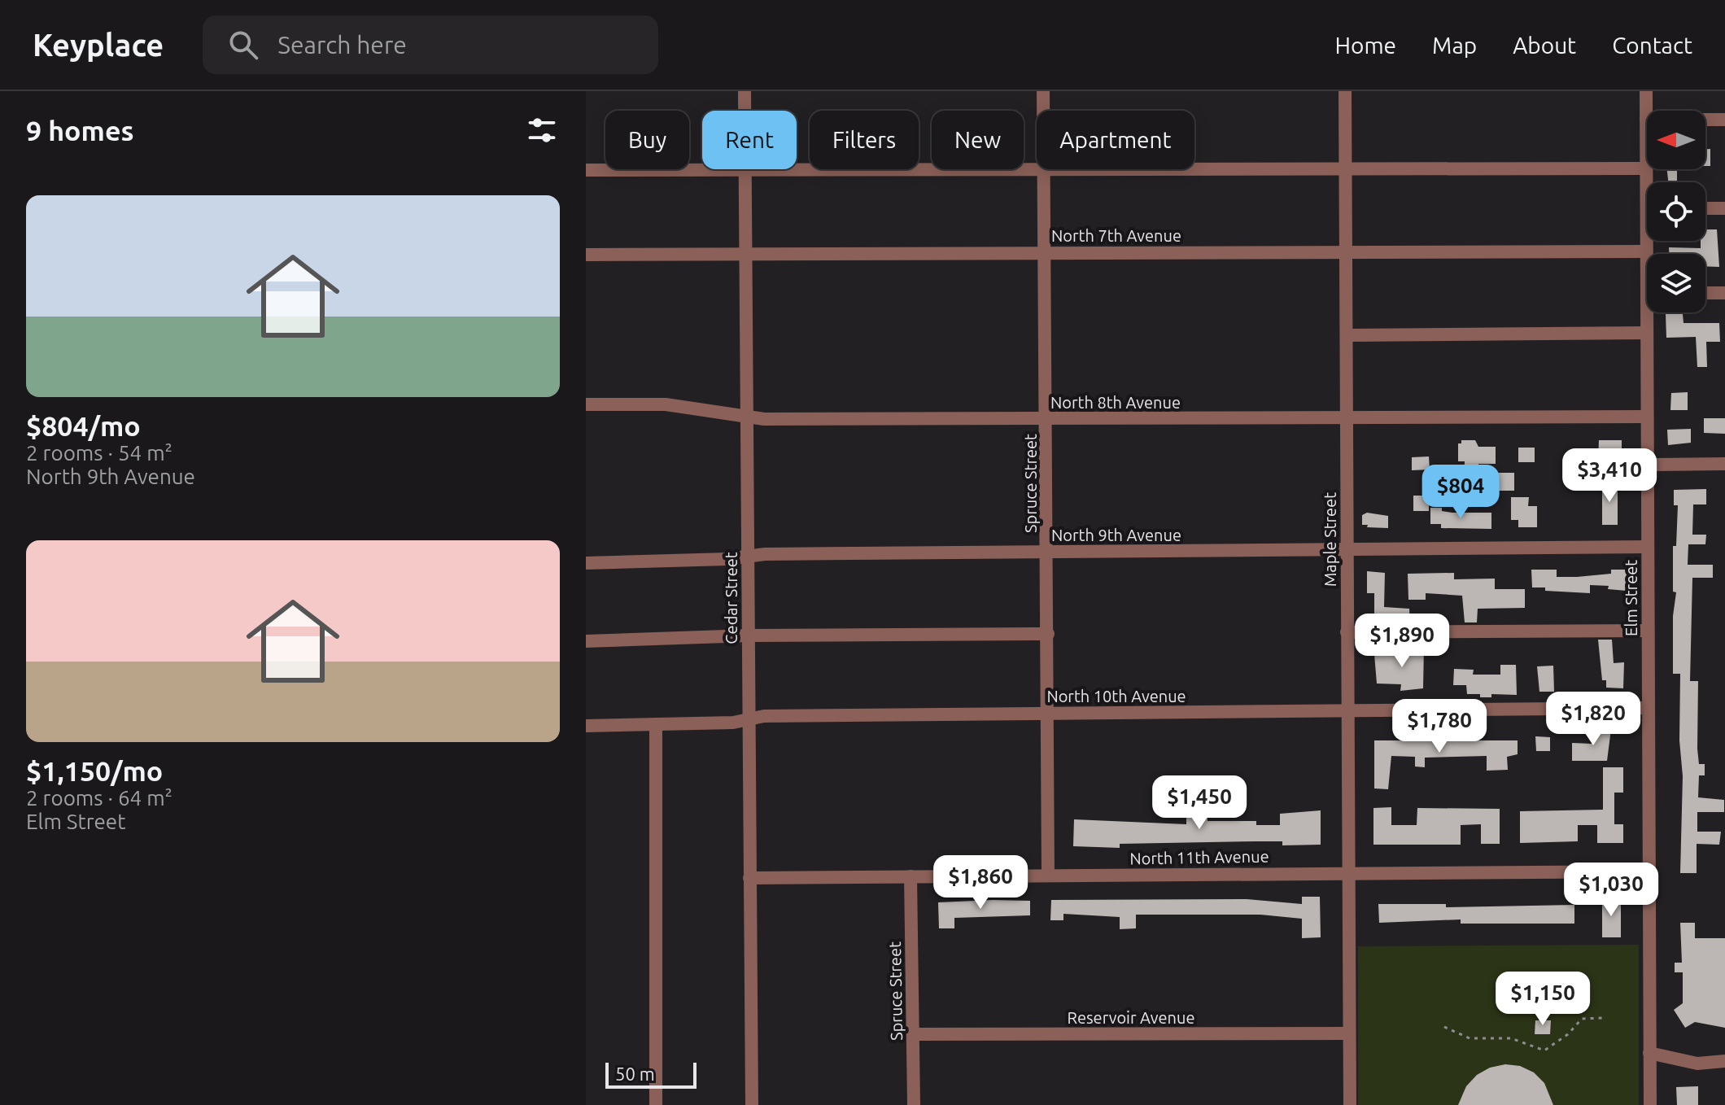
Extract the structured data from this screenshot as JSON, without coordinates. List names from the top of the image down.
{
  "streets": {
    "street": [
      "North 7th Avenue",
      "North 8th Avenue",
      "Spruce Street",
      "North 9th Avenue",
      "Maple Street",
      "Cedar Street",
      "Elm Street",
      "North 10th Avenue",
      "North 11th Avenue",
      "Reservoir Avenue"
    ]
  },
  "crossings": [
    ["North 7th Avenue", "Spruce Street"],
    ["North 7th Avenue", "Maple Street"],
    ["North 7th Avenue", "Cedar Street"],
    ["North 7th Avenue", "Elm Street"],
    ["North 8th Avenue", "Spruce Street"],
    ["North 8th Avenue", "Maple Street"],
    ["North 8th Avenue", "Cedar Street"],
    ["North 8th Avenue", "Elm Street"],
    ["Spruce Street", "North 9th Avenue"],
    ["Spruce Street", "North 10th Avenue"],
    ["Spruce Street", "North 11th Avenue"],
    ["Spruce Street", "Reservoir Avenue"],
    ["North 9th Avenue", "Maple Street"],
    ["North 9th Avenue", "Cedar Street"],
    ["North 9th Avenue", "Elm Street"],
    ["Maple Street", "North 10th Avenue"],
    ["Maple Street", "North 11th Avenue"],
    ["Maple Street", "Reservoir Avenue"],
    ["Cedar Street", "North 10th Avenue"],
    ["Cedar Street", "North 11th Avenue"],
    ["Elm Street", "North 10th Avenue"],
    ["Elm Street", "North 11th Avenue"]
  ],
  "scale_bar": "50 m",
  "north": "left",
  "page": {
    "header": "Keyplace",
    "search": "Search here",
    "nav": [
      "Home",
      "Map",
      "About",
      "Contact"
    ],
    "heading": "9 homes",
    "chip": [
      "Buy",
      "Rent",
      "Filters",
      "New",
      "Apartment"
    ],
    "list": [
      {
        "name": "$804/mo",
        "note": "2 rooms · 54 m² · North 9th Avenue"
      },
      {
        "name": "$1,150/mo",
        "note": "2 rooms · 64 m² · Elm Street"
      }
    ],
    "price": [
      "$3,410",
      "$804",
      "$1,890",
      "$1,820",
      "$1,780",
      "$1,450",
      "$1,860",
      "$1,030",
      "$1,150"
    ],
    "scale": "50 m"
  }
}
